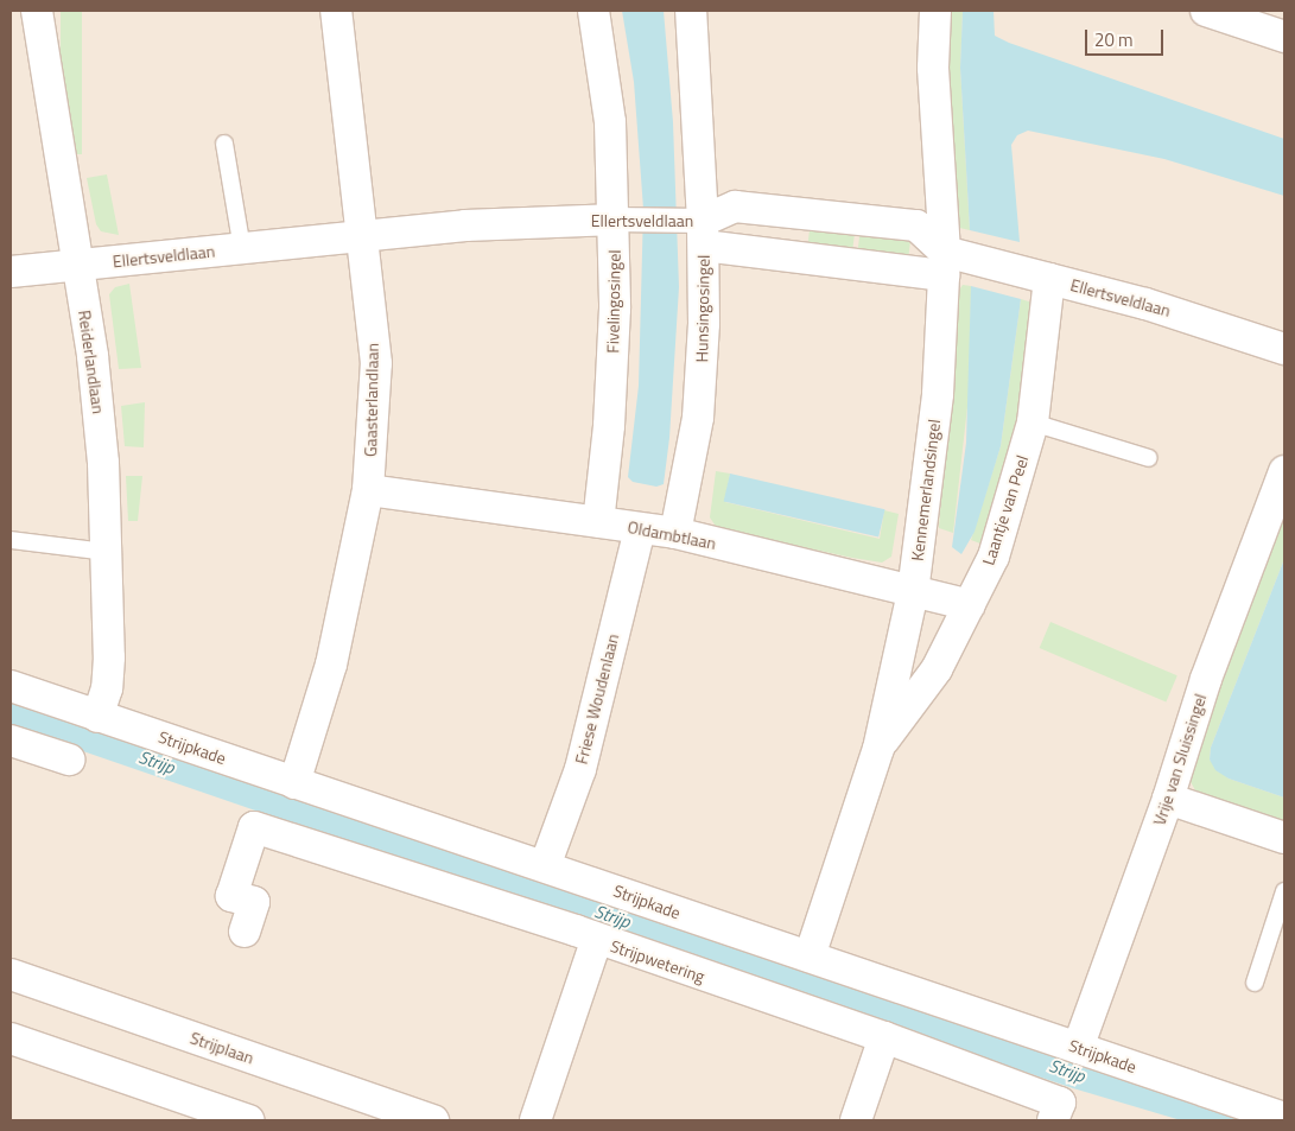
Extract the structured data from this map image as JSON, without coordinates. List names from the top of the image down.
{
  "streets": {
    "street": [
      "Ellertsveldlaan",
      "Fivelingosingel",
      "Hunsingosingel",
      "Reiderlandlaan",
      "Gaasterlandlaan",
      "Kennemerlandsingel",
      "Laantje van Peel",
      "Oldambtlaan",
      "Friese Woudenlaan",
      "Strijpkade",
      "Vrije van Sluissingel",
      "Strijpwetering",
      "Strijplaan"
    ]
  },
  "crossings": [
    ["Ellertsveldlaan", "Fivelingosingel"],
    ["Ellertsveldlaan", "Hunsingosingel"],
    ["Ellertsveldlaan", "Reiderlandlaan"],
    ["Ellertsveldlaan", "Gaasterlandlaan"],
    ["Ellertsveldlaan", "Kennemerlandsingel"],
    ["Ellertsveldlaan", "Laantje van Peel"],
    ["Fivelingosingel", "Oldambtlaan"],
    ["Hunsingosingel", "Oldambtlaan"],
    ["Reiderlandlaan", "Strijpkade"],
    ["Gaasterlandlaan", "Oldambtlaan"],
    ["Gaasterlandlaan", "Strijpkade"],
    ["Kennemerlandsingel", "Laantje van Peel"],
    ["Kennemerlandsingel", "Oldambtlaan"],
    ["Kennemerlandsingel", "Strijpkade"],
    ["Laantje van Peel", "Oldambtlaan"],
    ["Oldambtlaan", "Friese Woudenlaan"],
    ["Friese Woudenlaan", "Strijpkade"],
    ["Strijpkade", "Vrije van Sluissingel"]
  ],
  "water": ["Strijp"],
  "scale_bar": "20 m"
}
